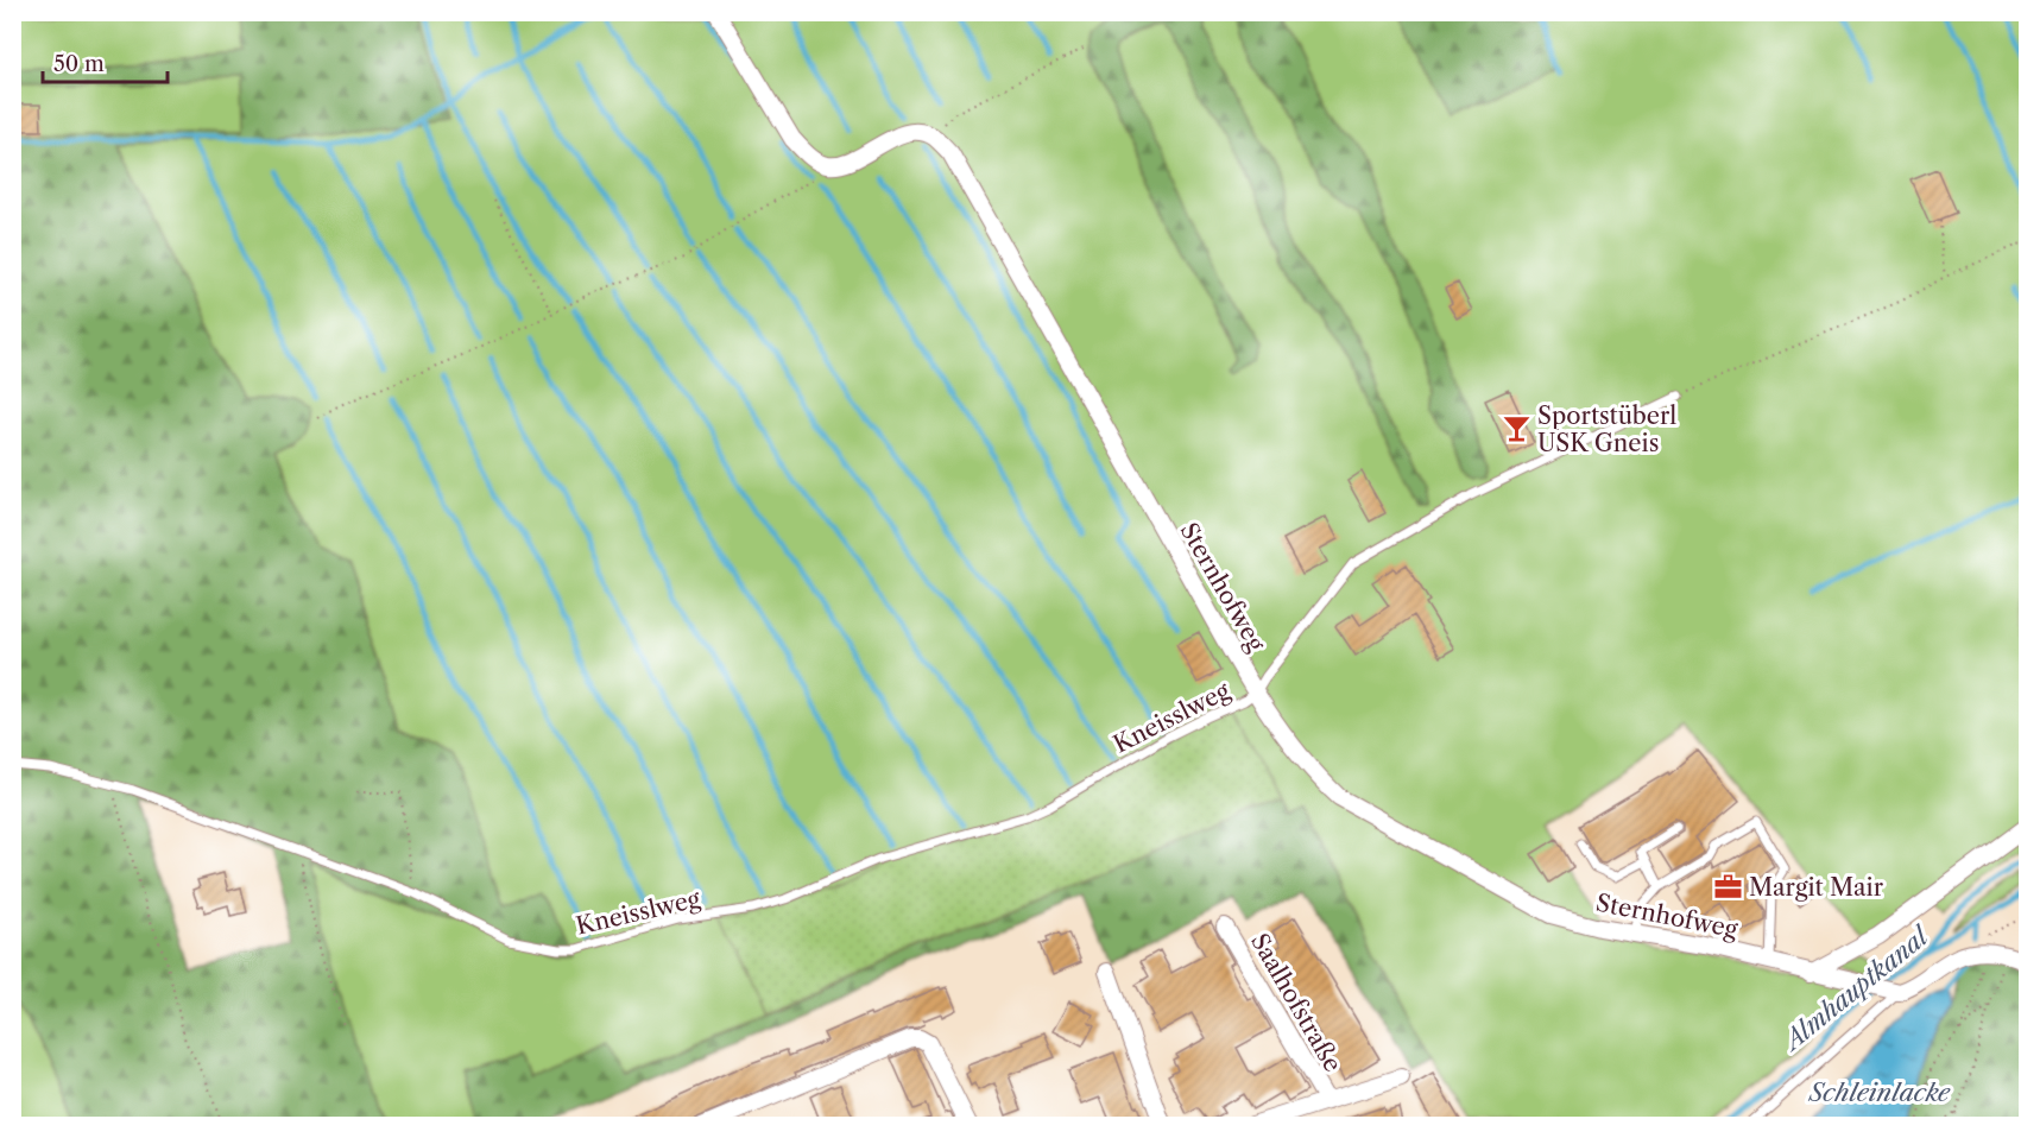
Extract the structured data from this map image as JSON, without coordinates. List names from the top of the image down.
{
  "streets": {
    "street": ["Sternhofweg", "Saalhofstraße"],
    "lane": ["Kneisslweg"]
  },
  "crossings": [
    ["Sternhofweg", "Kneisslweg"]
  ],
  "water": ["Almhauptkanal", "Schleinlacke"],
  "places": {
    "bar": ["Sportstüberl USK Gneis"],
    "office": ["Margit Mair"]
  },
  "scale_bar": "50 m"
}
